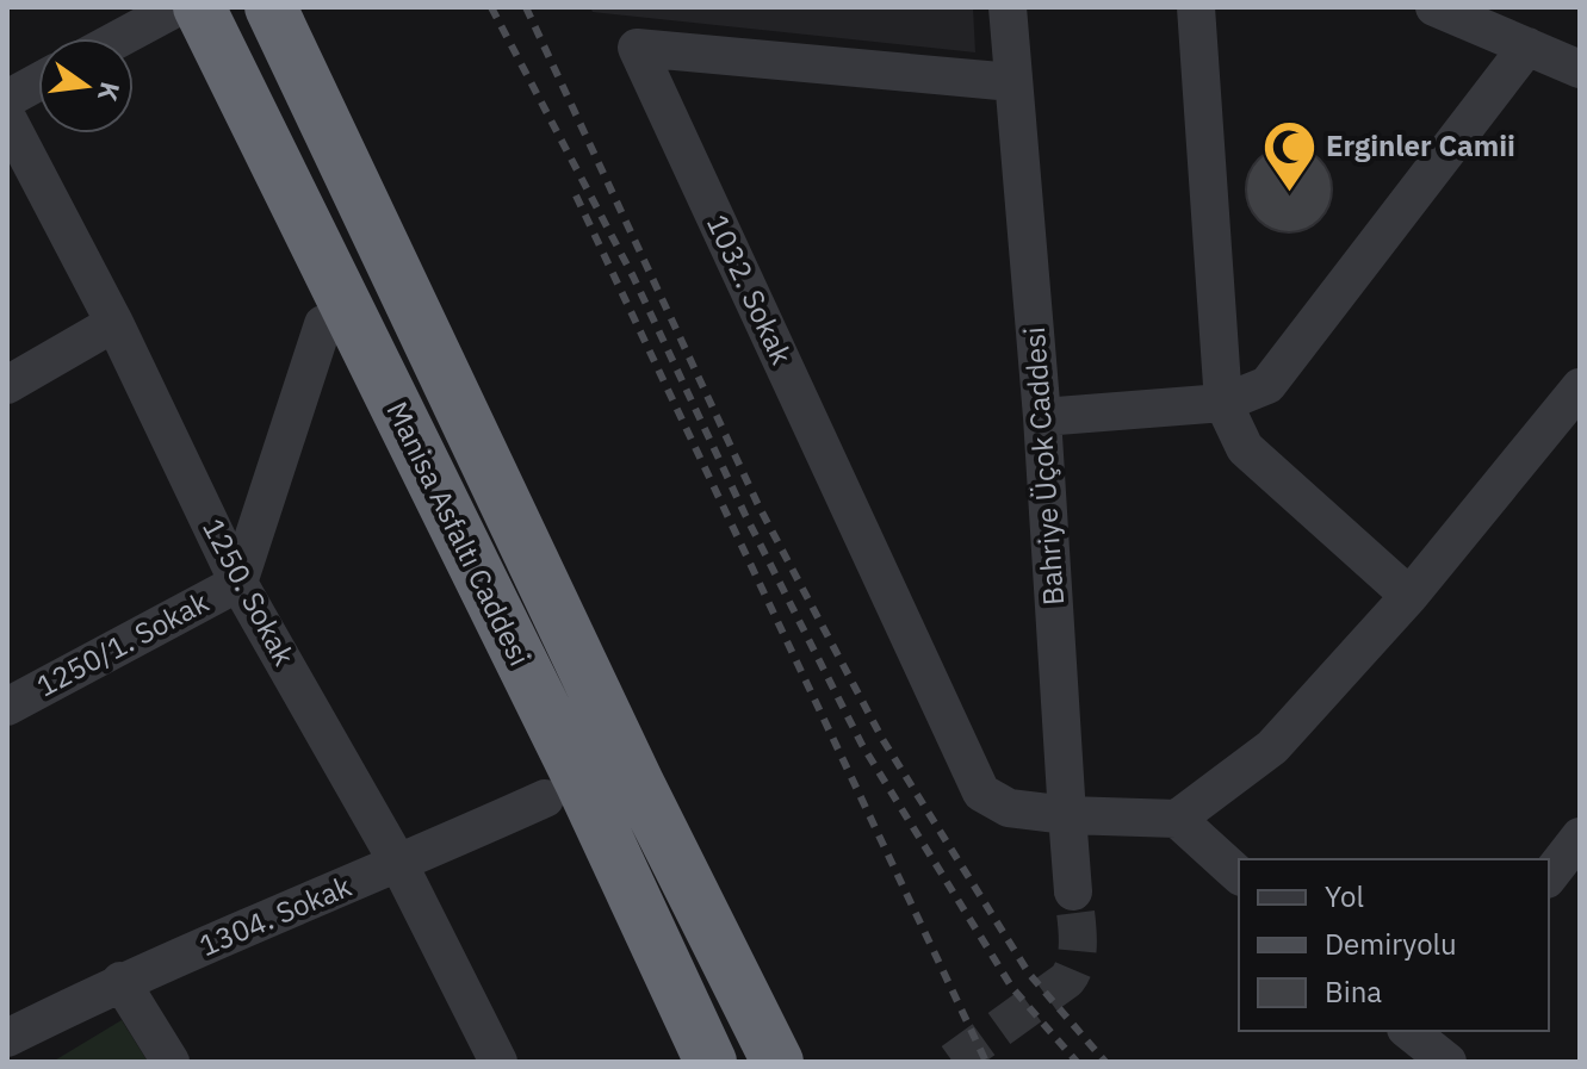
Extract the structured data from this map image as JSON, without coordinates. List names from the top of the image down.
{
  "streets": {
    "highway": ["Manisa Asfaltı Caddesi"],
    "street": [
      "1032. Sokak",
      "Bahriye Üçok Caddesi",
      "1250. Sokak",
      "1250/1. Sokak",
      "1304. Sokak"
    ]
  },
  "crossings": [
    ["1032. Sokak", "Bahriye Üçok Caddesi"],
    ["1250. Sokak", "1250/1. Sokak"],
    ["1250. Sokak", "1304. Sokak"]
  ],
  "places": {
    "mosque": ["Erginler Camii"]
  },
  "legend": ["Yol", "Demiryolu", "Bina"],
  "north": "right"
}
